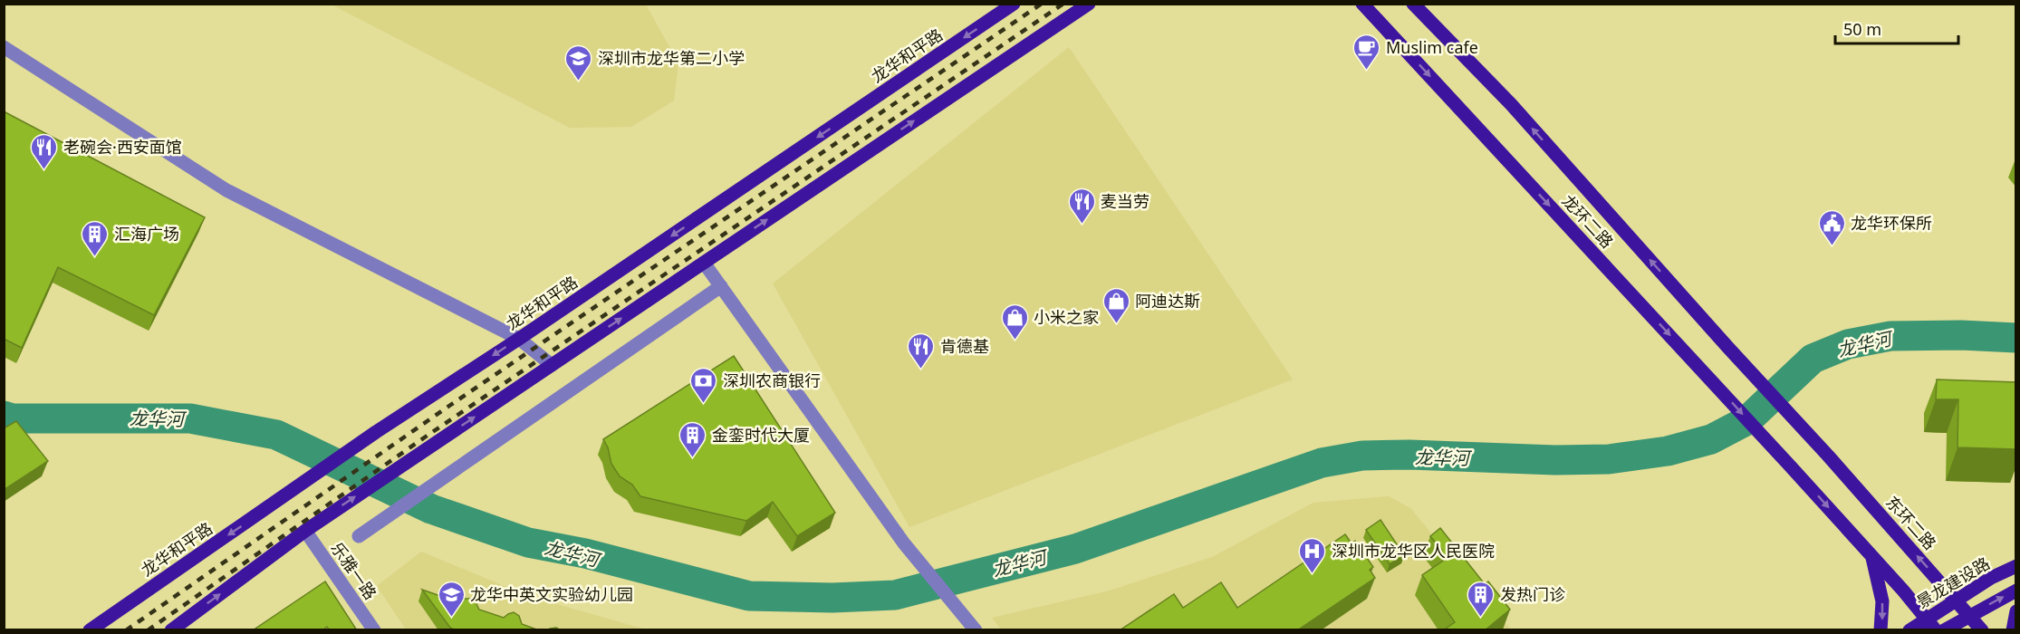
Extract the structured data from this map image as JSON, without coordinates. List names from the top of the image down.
{
  "streets": {
    "main road": [
      "龙华和平路",
      "龙环二路",
      "东环二路",
      "景龙建设路"
    ],
    "street": ["乐雅一路"]
  },
  "crossings": [
    ["龙环二路", "东环二路"],
    ["东环二路", "景龙建设路"]
  ],
  "water": ["龙华河"],
  "places": {
    "cafe": ["Muslim cafe"],
    "school or university": ["深圳市龙华第二小学", "龙华中英文实验幼儿园"],
    "restaurant": ["老碗会·西安面馆", "麦当劳", "肯德基"],
    "public building": ["龙华环保所"],
    "building": ["汇海广场", "金銮时代大厦", "发热门诊"],
    "shop": ["阿迪达斯", "小米之家"],
    "bank": ["深圳农商银行"],
    "hospital": ["深圳市龙华区人民医院"]
  },
  "scale_bar": "50 m"
}
